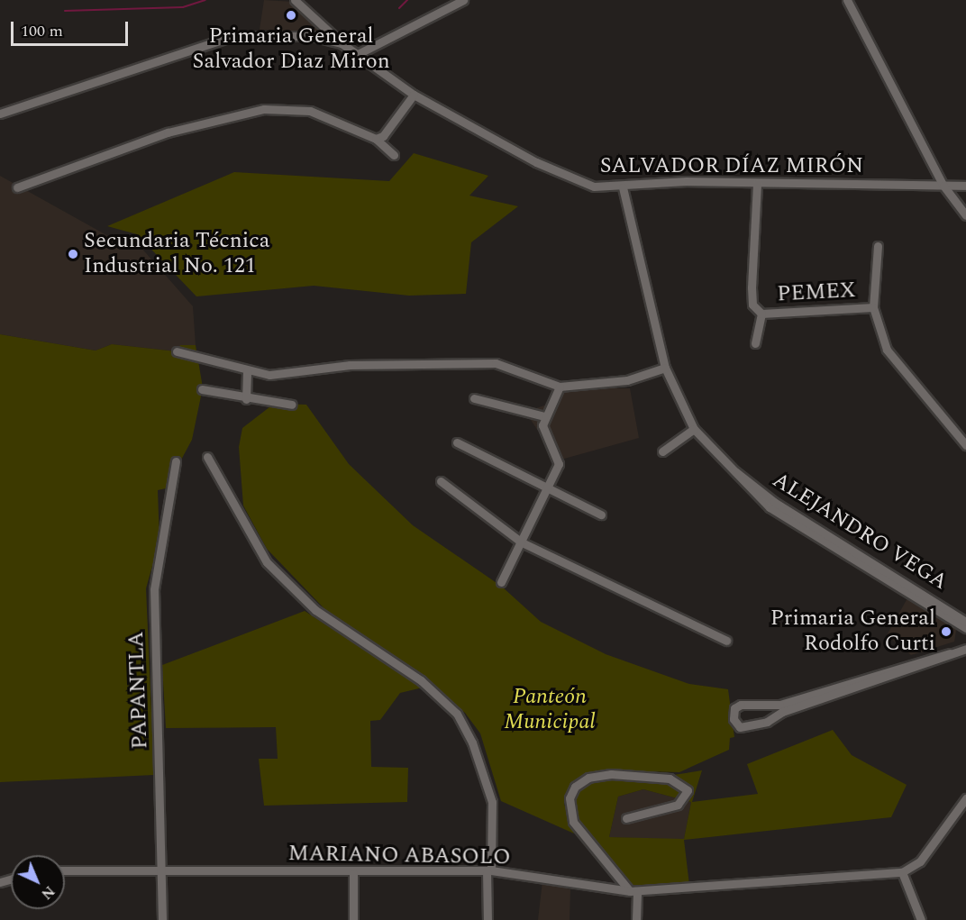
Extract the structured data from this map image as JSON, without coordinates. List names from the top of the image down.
{
  "streets": {
    "street": [
      "SALVADOR DÍAZ MIRÓN",
      "PEMEX",
      "ALEJANDRO VEGA",
      "PAPANTLA",
      "MARIANO ABASOLO"
    ]
  },
  "crossings": [
    ["SALVADOR DÍAZ MIRÓN", "ALEJANDRO VEGA"],
    ["PAPANTLA", "MARIANO ABASOLO"]
  ],
  "parks": ["Panteón Municipal"],
  "places": ["Primaria General Salvador Diaz Miron", "Secundaria Técnica Industrial No. 121", "Primaria General Rodolfo Curti"],
  "scale_bar": "100 m",
  "north": "bottom right"
}
